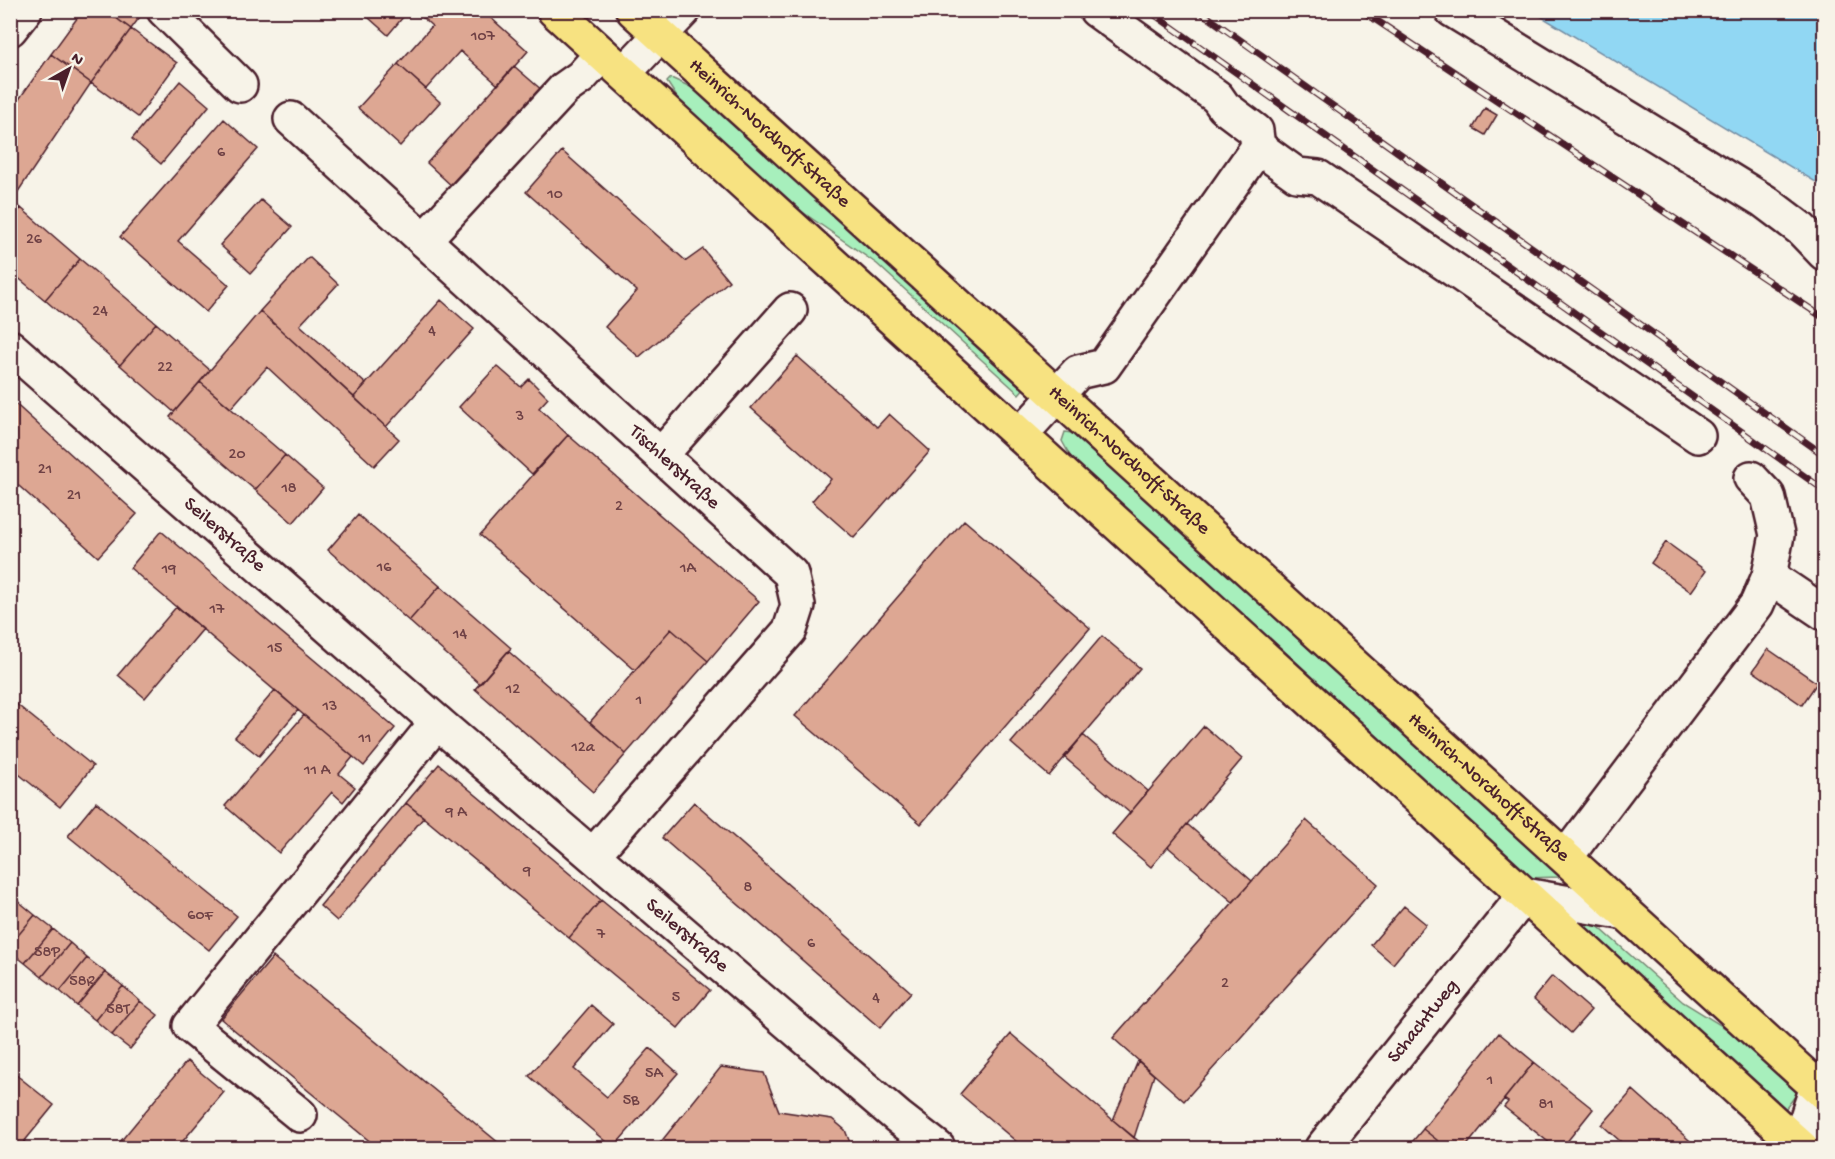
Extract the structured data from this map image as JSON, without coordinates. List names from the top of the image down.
{
  "streets": {
    "main road": ["Heinrich-Nordhoff-Straße"],
    "street": ["Tischlerstraße", "Seilerstraße", "Schachtweg"]
  },
  "crossings": [
    ["Tischlerstraße", "Seilerstraße"]
  ],
  "house_numbers": [
    "107",
    "6",
    "10",
    "26",
    "24",
    "4",
    "22",
    "3",
    "20",
    "21",
    "18",
    "21",
    "2",
    "16",
    "1A",
    "19",
    "17",
    "14",
    "15",
    "12",
    "1",
    "13",
    "11",
    "12a",
    "11 A",
    "9 A",
    "9",
    "8",
    "60F",
    "7",
    "6",
    "58P",
    "58R",
    "2",
    "5",
    "4",
    "58T",
    "5A",
    "1",
    "5B",
    "81"
  ],
  "north": "top right"
}
